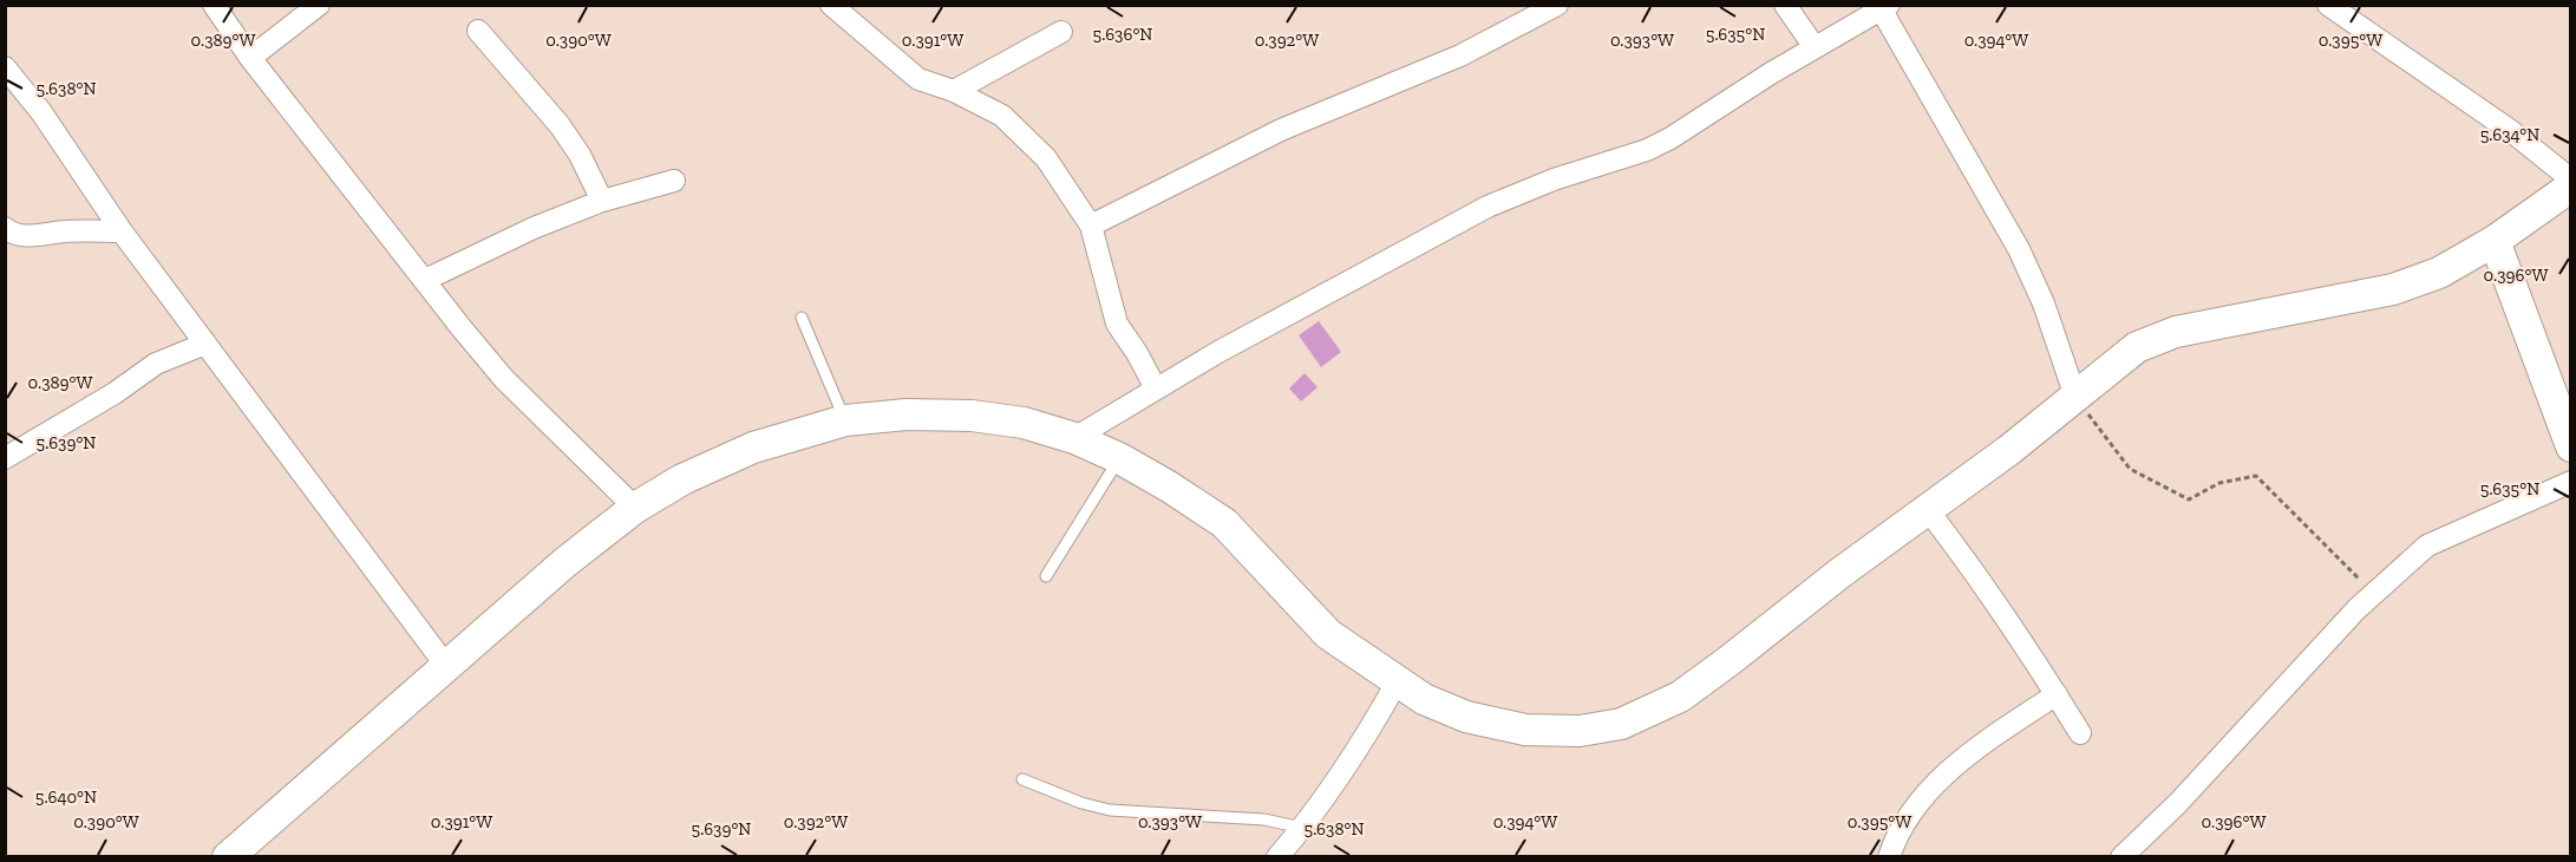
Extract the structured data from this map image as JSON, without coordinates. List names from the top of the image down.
{
  "coordinates": [
    "5.636°N",
    "5.635°N",
    "0.389°W",
    "0.390°W",
    "0.391°W",
    "0.392°W",
    "0.393°W",
    "0.394°W",
    "0.395°W",
    "5.638°N",
    "5.634°N",
    "0.396°W",
    "5.639°N",
    "5.640°N"
  ]
}
